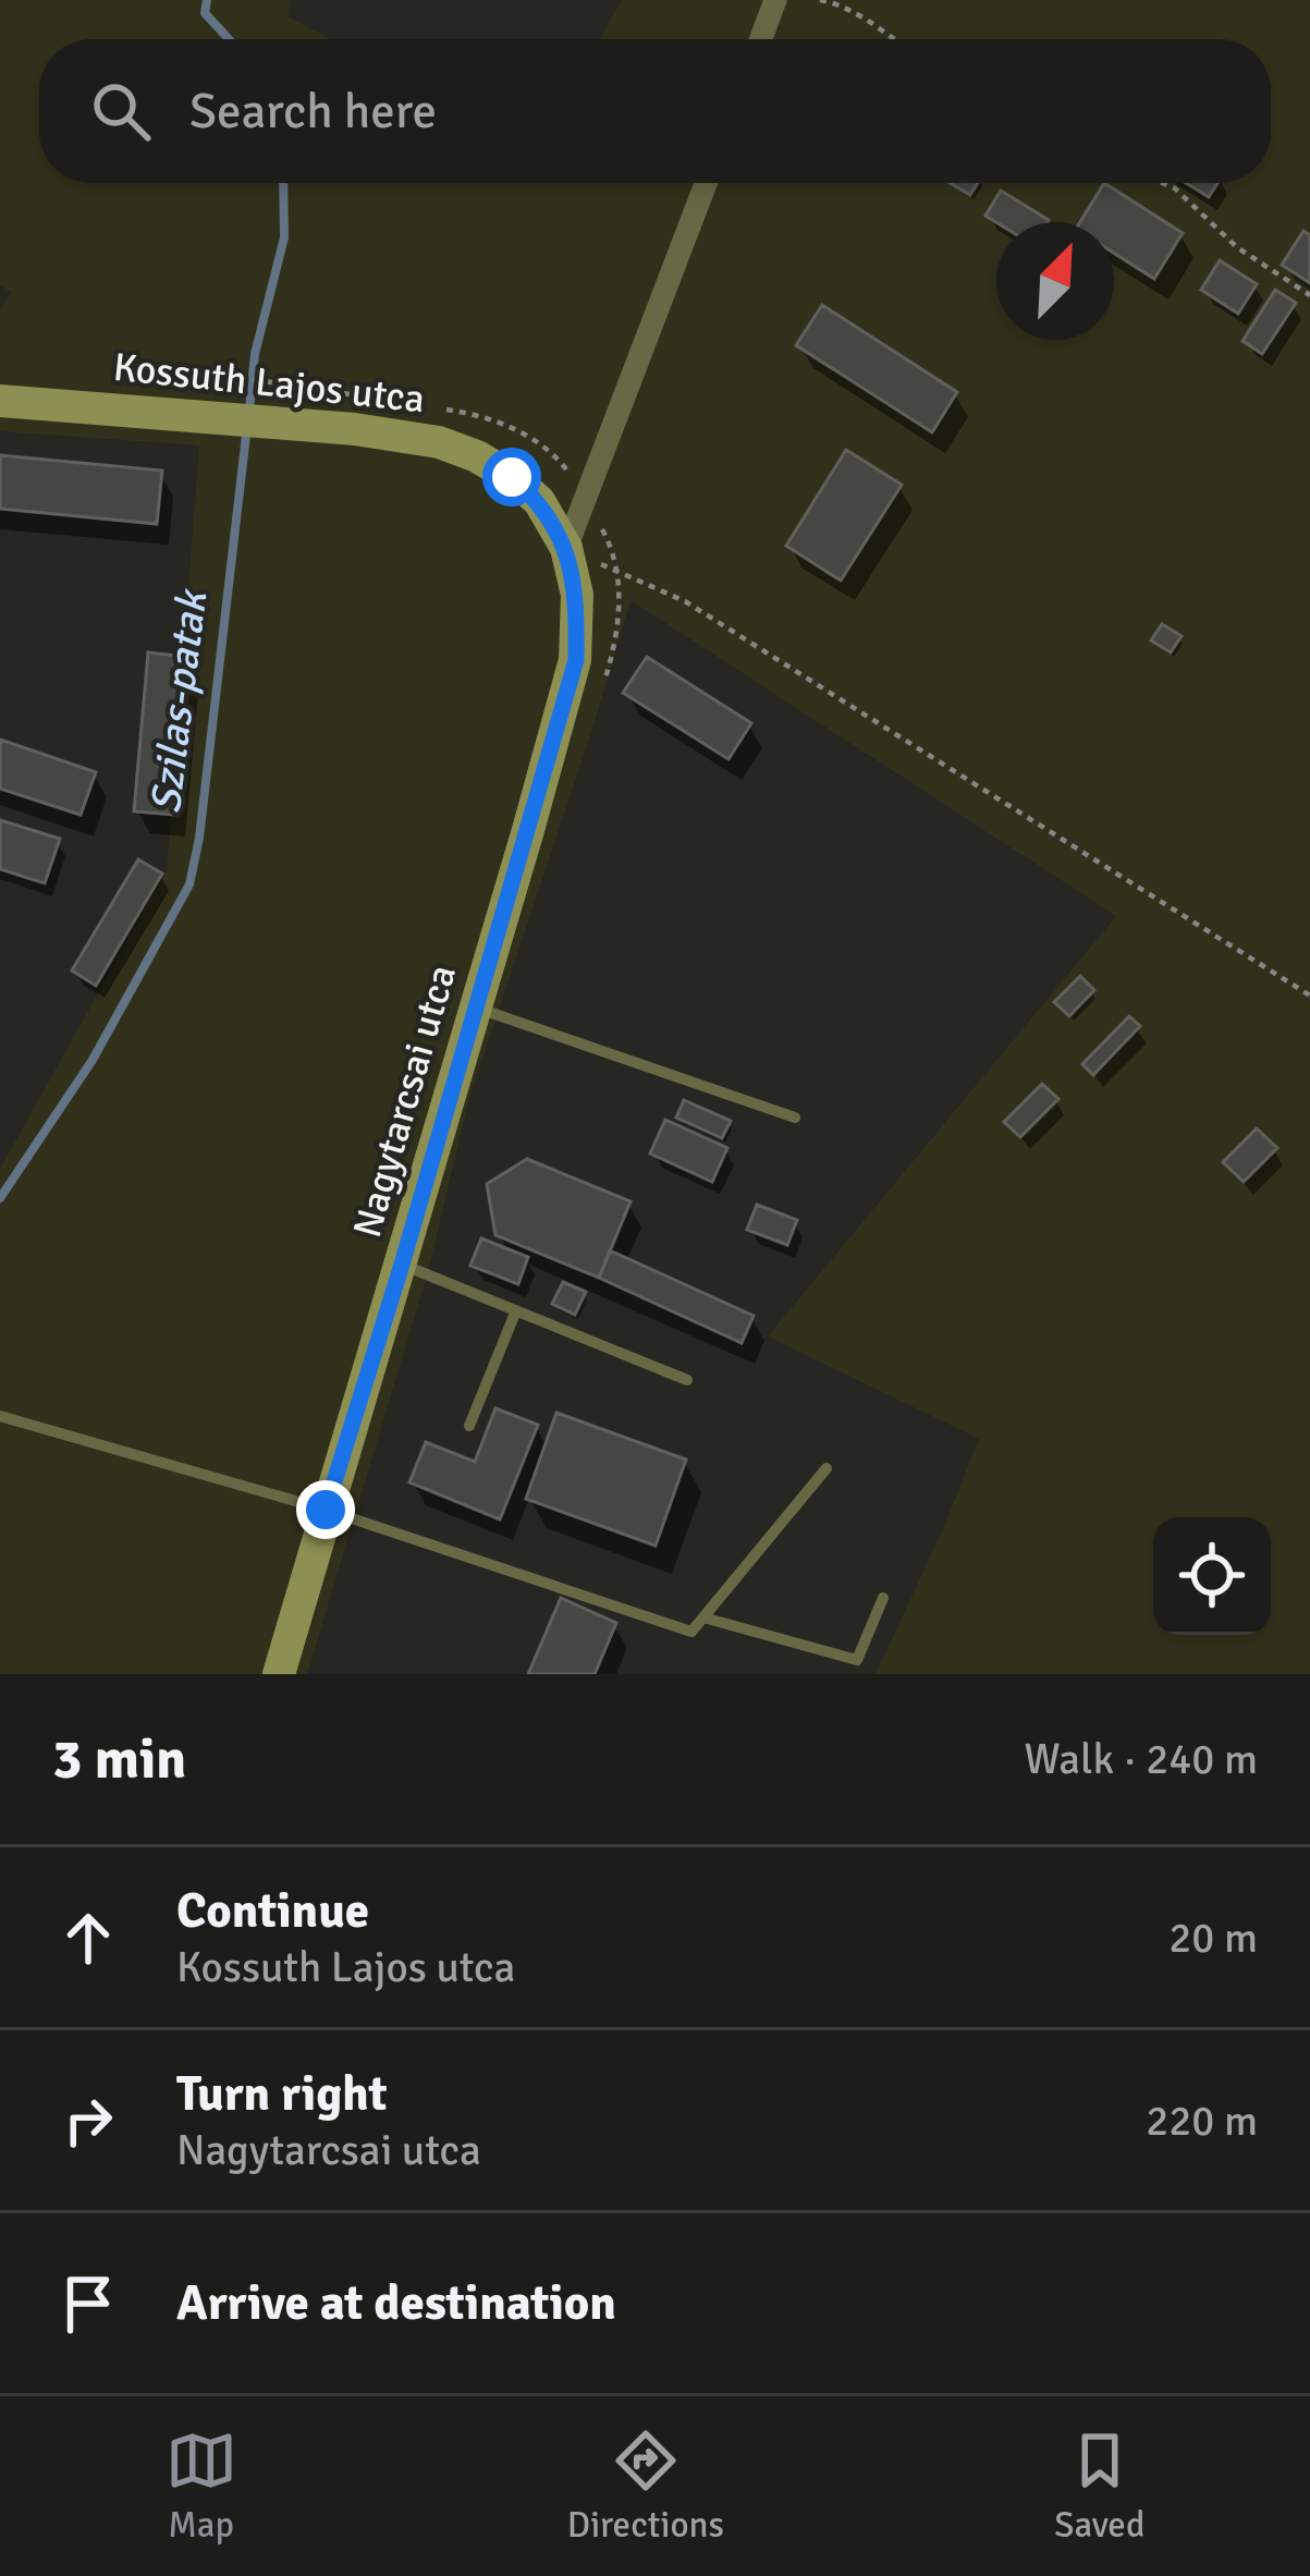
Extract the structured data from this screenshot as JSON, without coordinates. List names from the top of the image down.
{
  "streets": {
    "main road": ["Kossuth Lajos utca", "Nagytarcsai utca"]
  },
  "crossings": [
    ["Kossuth Lajos utca", "Nagytarcsai utca"]
  ],
  "water": ["Szilas-patak"],
  "north": "top right",
  "page": {
    "search": "Search here",
    "heading": ["3 min", "Walk · 240 m"],
    "list": [
      ["Continue", "Kossuth Lajos utca", "20 m"],
      ["Turn right", "Nagytarcsai utca", "220 m"],
      "Arrive at destination"
    ],
    "nav": ["Map", "Directions", "Saved"]
  }
}
